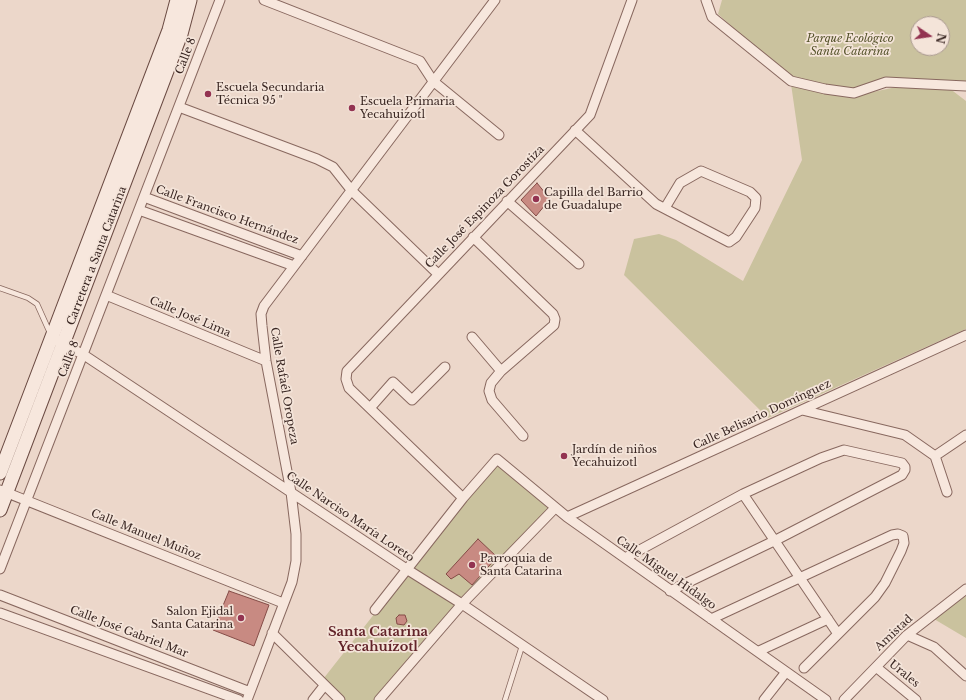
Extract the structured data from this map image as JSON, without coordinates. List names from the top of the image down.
{
  "streets": {
    "main road": ["Carretera a Santa Catarina"],
    "street": [
      "Calle 8",
      "Calle José Espinoza Gorostiza",
      "Calle Francisco Hernández",
      "Calle José Lima",
      "Calle Rafaél Oropeza",
      "Calle Belisario Domínguez",
      "Calle Narciso María Loreto",
      "Calle Manuel Muñoz",
      "Calle Miguel Hidalgo",
      "Calle José Gabriel Mar",
      "Amistad",
      "Urales"
    ]
  },
  "crossings": [
    ["Calle 8", "Calle Francisco Hernández"],
    ["Calle 8", "Calle José Lima"],
    ["Calle 8", "Calle Narciso María Loreto"],
    ["Calle 8", "Calle Manuel Muñoz"],
    ["Calle José Espinoza Gorostiza", "Calle Miguel Hidalgo"],
    ["Calle Francisco Hernández", "Calle Rafaél Oropeza"],
    ["Carretera a Santa Catarina", "Calle Narciso María Loreto"],
    ["Carretera a Santa Catarina", "Calle Manuel Muñoz"],
    ["Calle José Lima", "Calle Rafaél Oropeza"],
    ["Calle Rafaél Oropeza", "Calle Narciso María Loreto"],
    ["Calle Rafaél Oropeza", "Calle Manuel Muñoz"],
    ["Calle Rafaél Oropeza", "Calle José Gabriel Mar"],
    ["Calle Belisario Domínguez", "Calle Miguel Hidalgo"],
    ["Amistad", "Urales"]
  ],
  "districts": ["Santa Catarina Yecahuízotl"],
  "parks": ["Parque Ecológico Santa Catarina"],
  "places": [
    "Escuela Secundaria Técnica 95 \"",
    "Escuela Primaria Yecahuizotl",
    "Capilla del Barrio de Guadalupe",
    "Jardín de niños Yecahuizotl",
    "Parroquia de Santa Catarina",
    "Salon Ejidal Santa Catarina"
  ],
  "north": "right"
}
